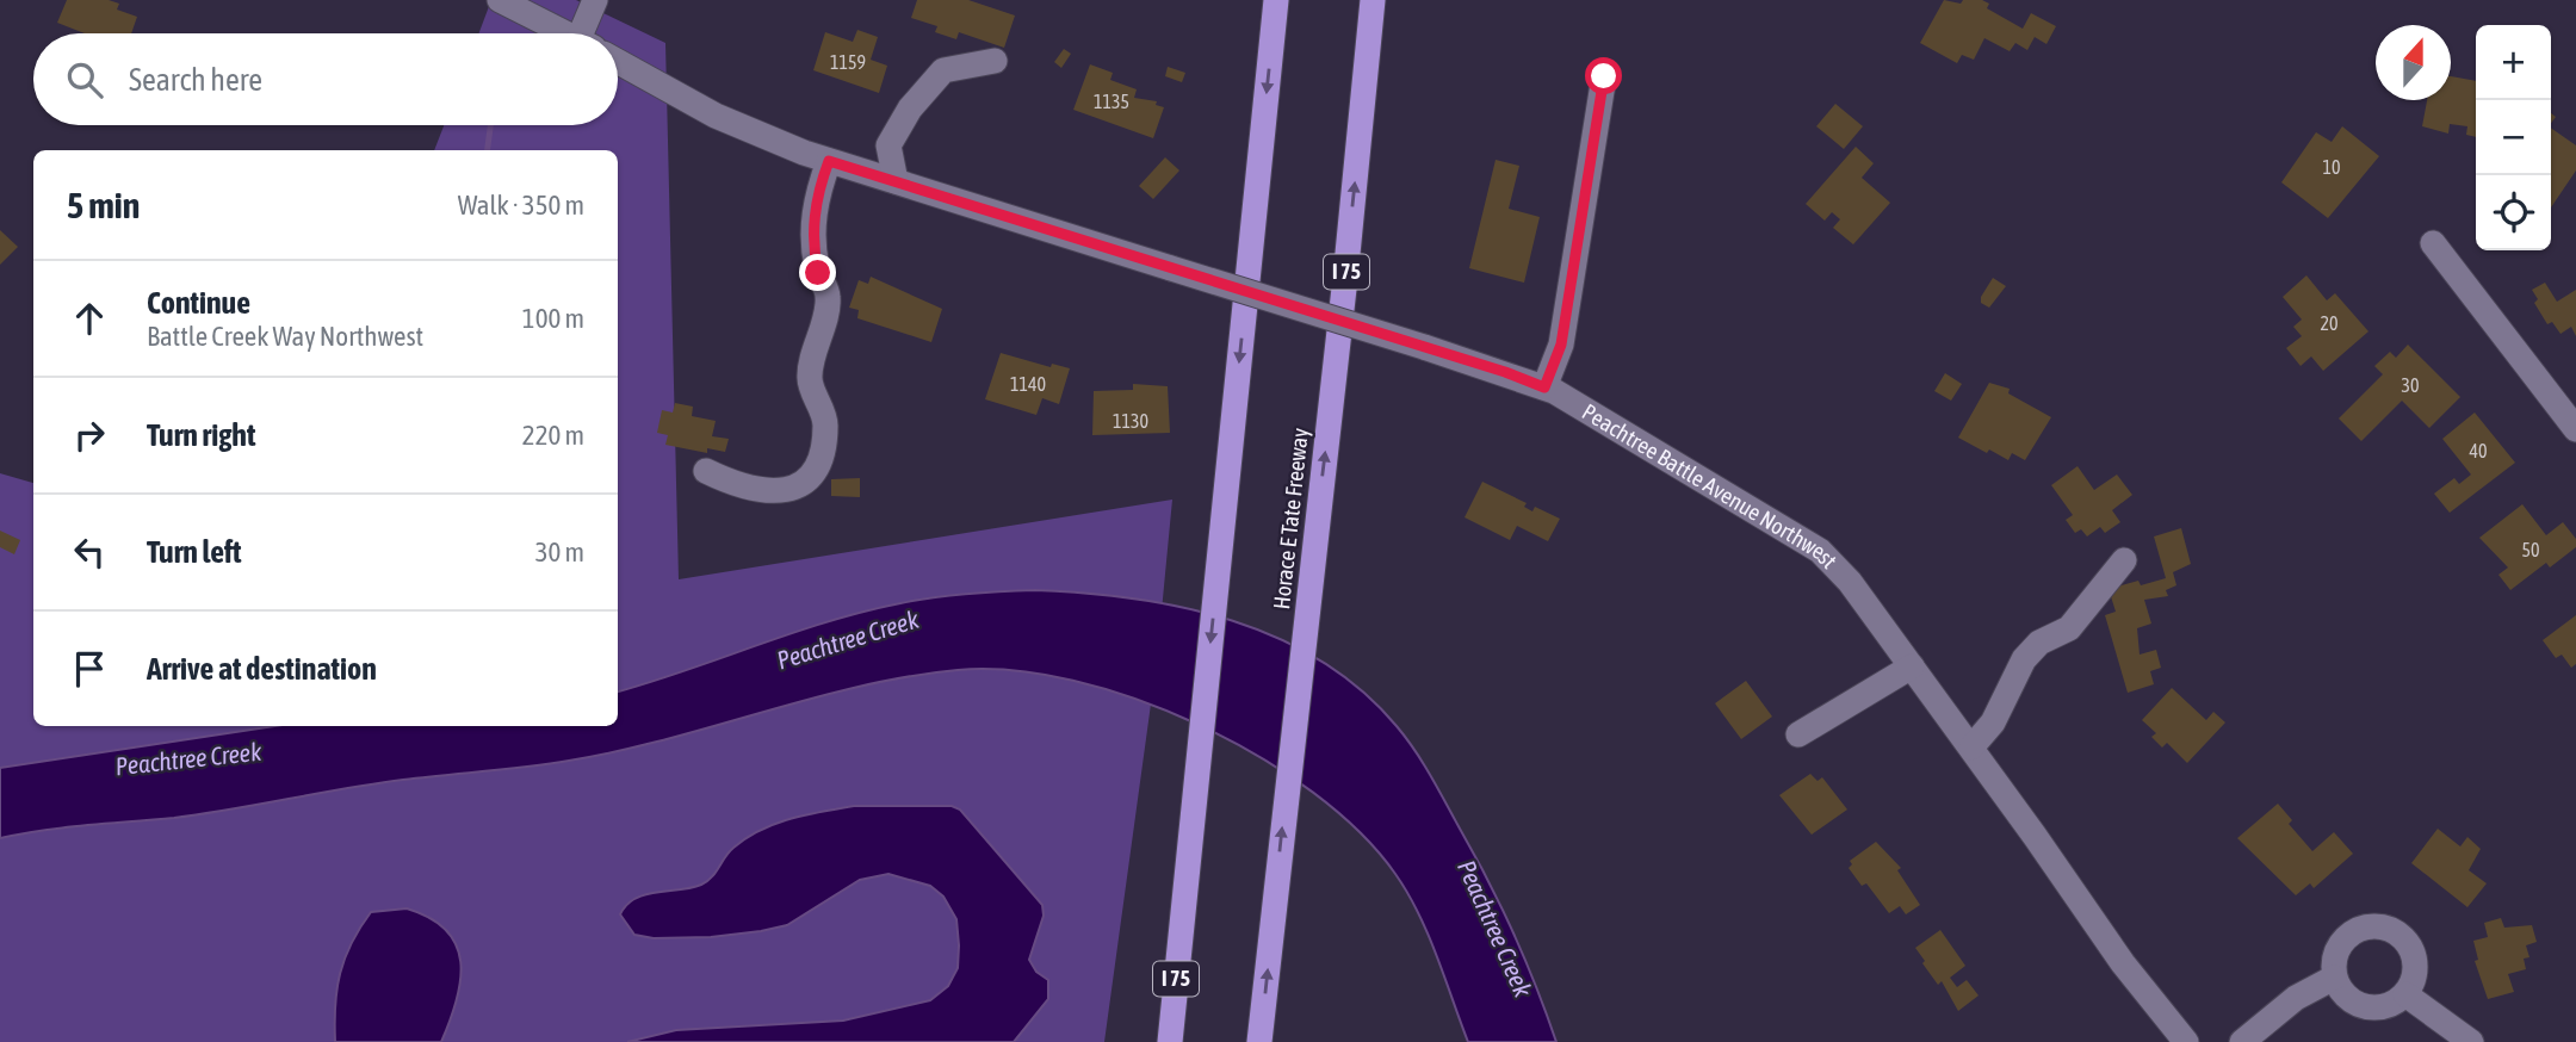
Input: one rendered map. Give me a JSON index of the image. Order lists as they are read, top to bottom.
{
  "streets": {
    "highway": ["I 75", "Horace E Tate Freeway"],
    "street": ["Peachtree Battle Avenue Northwest"]
  },
  "water": ["Peachtree Creek"],
  "house_numbers": [
    "1159",
    "1135",
    "10",
    "20",
    "1140",
    "30",
    "1130",
    "40",
    "50"
  ],
  "north": "top",
  "page": {
    "map_buttons": ["+", "−"],
    "search": "Search here",
    "heading": ["5 min", "Walk · 350 m"],
    "list": [
      ["Continue", "Battle Creek Way Northwest", "100 m"],
      ["Turn right", "220 m"],
      ["Turn left", "30 m"],
      "Arrive at destination"
    ]
  }
}
